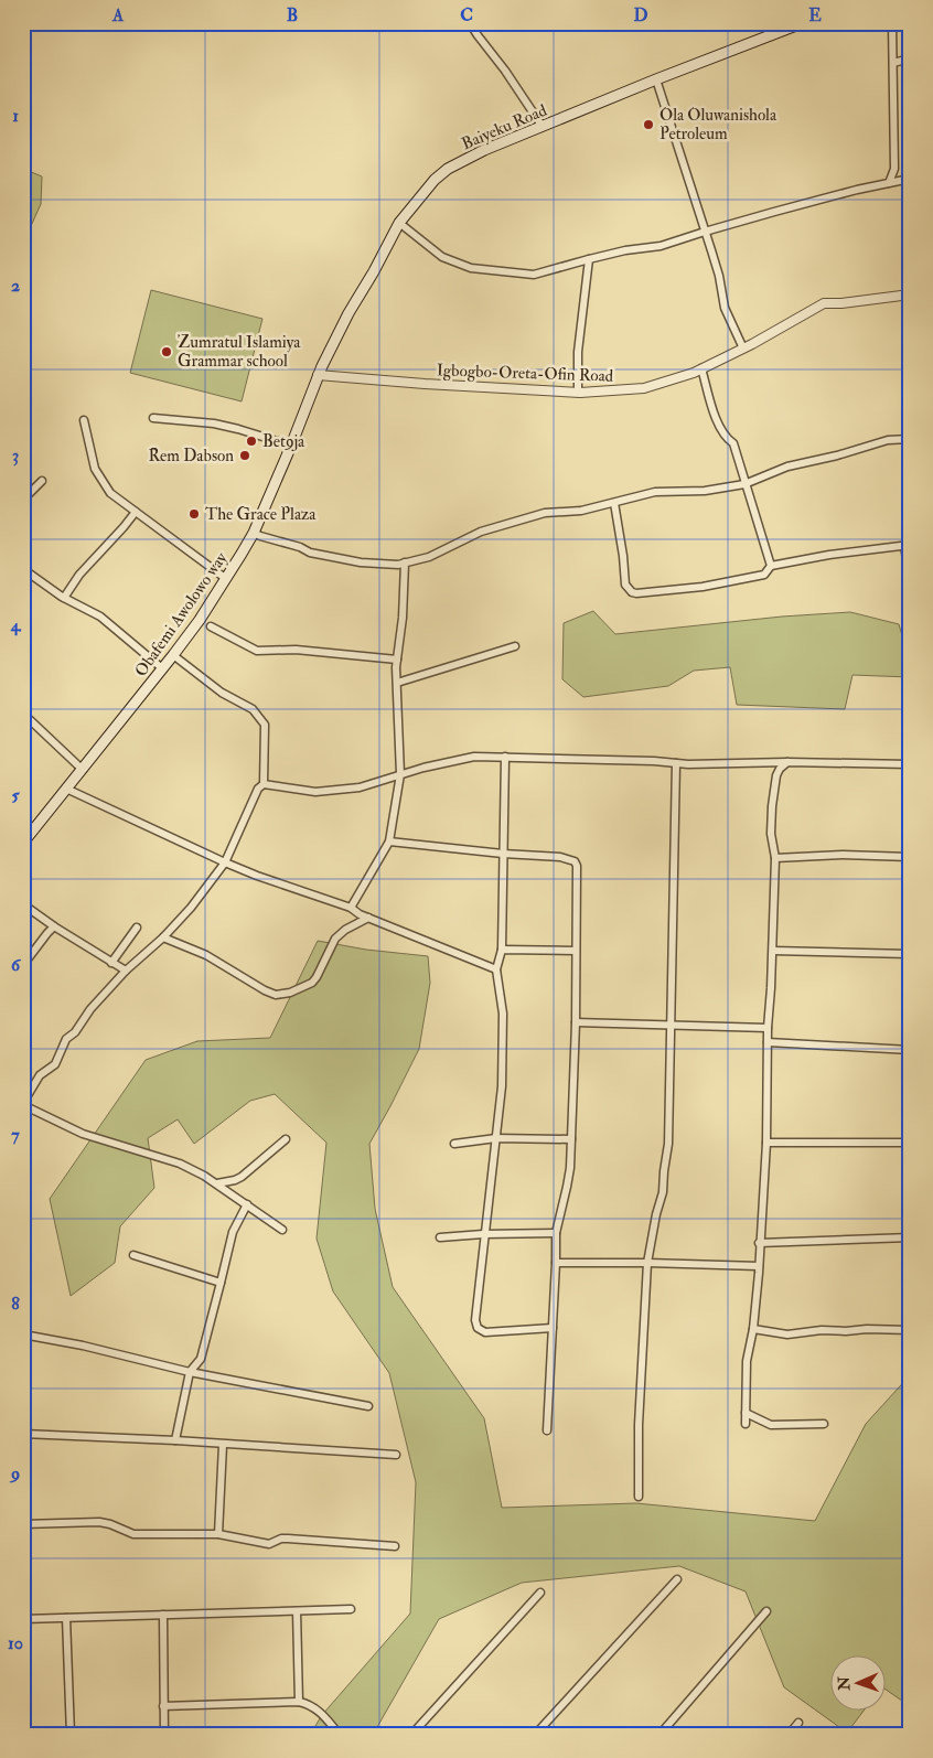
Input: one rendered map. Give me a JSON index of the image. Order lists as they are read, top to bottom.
{
  "streets": {
    "main road": ["Baiyeku Road", "Obafemi Awolowo way"],
    "street": ["Igbogbo-Oreta-Ofin Road"]
  },
  "crossings": [
    ["Baiyeku Road", "Igbogbo-Oreta-Ofin Road"],
    ["Baiyeku Road", "Obafemi Awolowo way"],
    ["Igbogbo-Oreta-Ofin Road", "Obafemi Awolowo way"]
  ],
  "places": [
    "Ola Oluwanishola Petroleum",
    "Zumratul Islamiya Grammar school",
    "Bet9ja",
    "Rem Dabson",
    "The Grace Plaza"
  ],
  "north": "left",
  "grid": {
    "columns": [
      "A",
      "B",
      "C",
      "D",
      "E"
    ],
    "rows": [
      "1",
      "2",
      "3",
      "4",
      "5",
      "6",
      "7",
      "8",
      "9",
      "10"
    ]
  }
}
